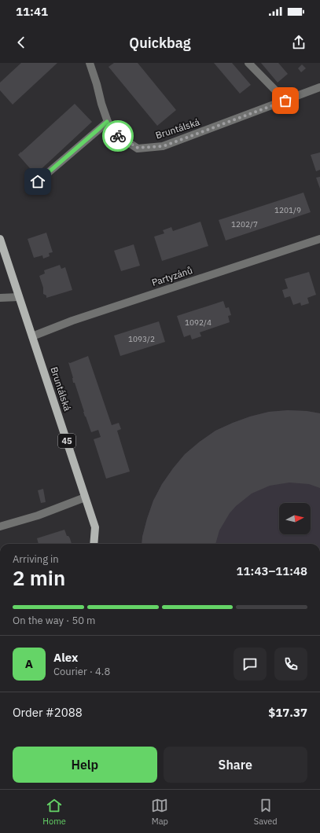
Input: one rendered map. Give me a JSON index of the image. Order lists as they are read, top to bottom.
{
  "streets": {
    "main road": ["Bruntálská", "45"],
    "street": ["Partyzánů"]
  },
  "crossings": [
    ["Bruntálská", "Partyzánů"]
  ],
  "house_numbers": [
    "1201/9",
    "1202/7",
    "1092/4",
    "1093/2"
  ],
  "north": "right",
  "page": {
    "status": "11:41",
    "header": "Quickbag",
    "heading": ["2 min", "Arriving in", "11:43–11:48"],
    "panel": [
      "Alex",
      "Courier · 4.8",
      "Order #2088",
      "$17.37"
    ],
    "bar": "On the way · 50 m",
    "round": "A",
    "buttons": ["Help", "Share"],
    "tabs": ["Home", "Map", "Saved"]
  }
}
